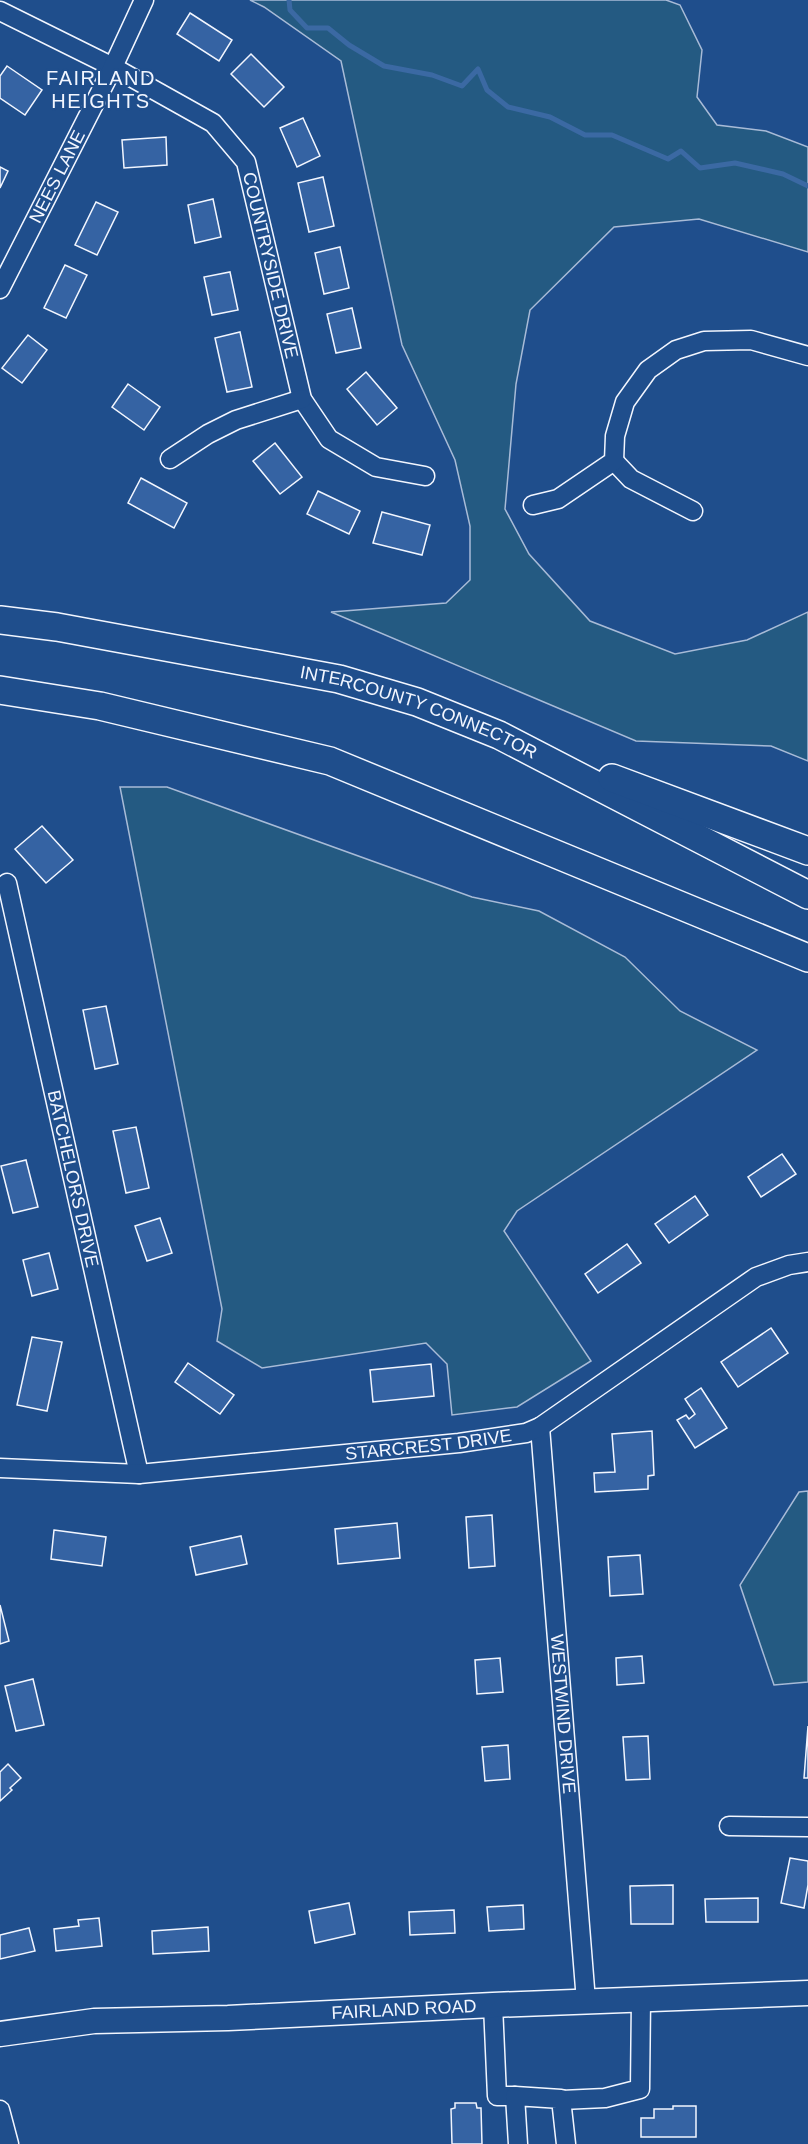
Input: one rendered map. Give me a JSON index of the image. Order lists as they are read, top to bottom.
{
  "streets": {
    "highway": ["INTERCOUNTY CONNECTOR"],
    "main road": ["FAIRLAND ROAD"],
    "street": [
      "NEES LANE",
      "COUNTRYSIDE DRIVE",
      "BATCHELORS DRIVE",
      "STARCREST DRIVE",
      "WESTWIND DRIVE"
    ]
  },
  "crossings": [
    ["NEES LANE", "COUNTRYSIDE DRIVE"],
    ["BATCHELORS DRIVE", "STARCREST DRIVE"],
    ["STARCREST DRIVE", "WESTWIND DRIVE"],
    ["WESTWIND DRIVE", "FAIRLAND ROAD"]
  ],
  "districts": ["FAIRLAND HEIGHTS"]
}
